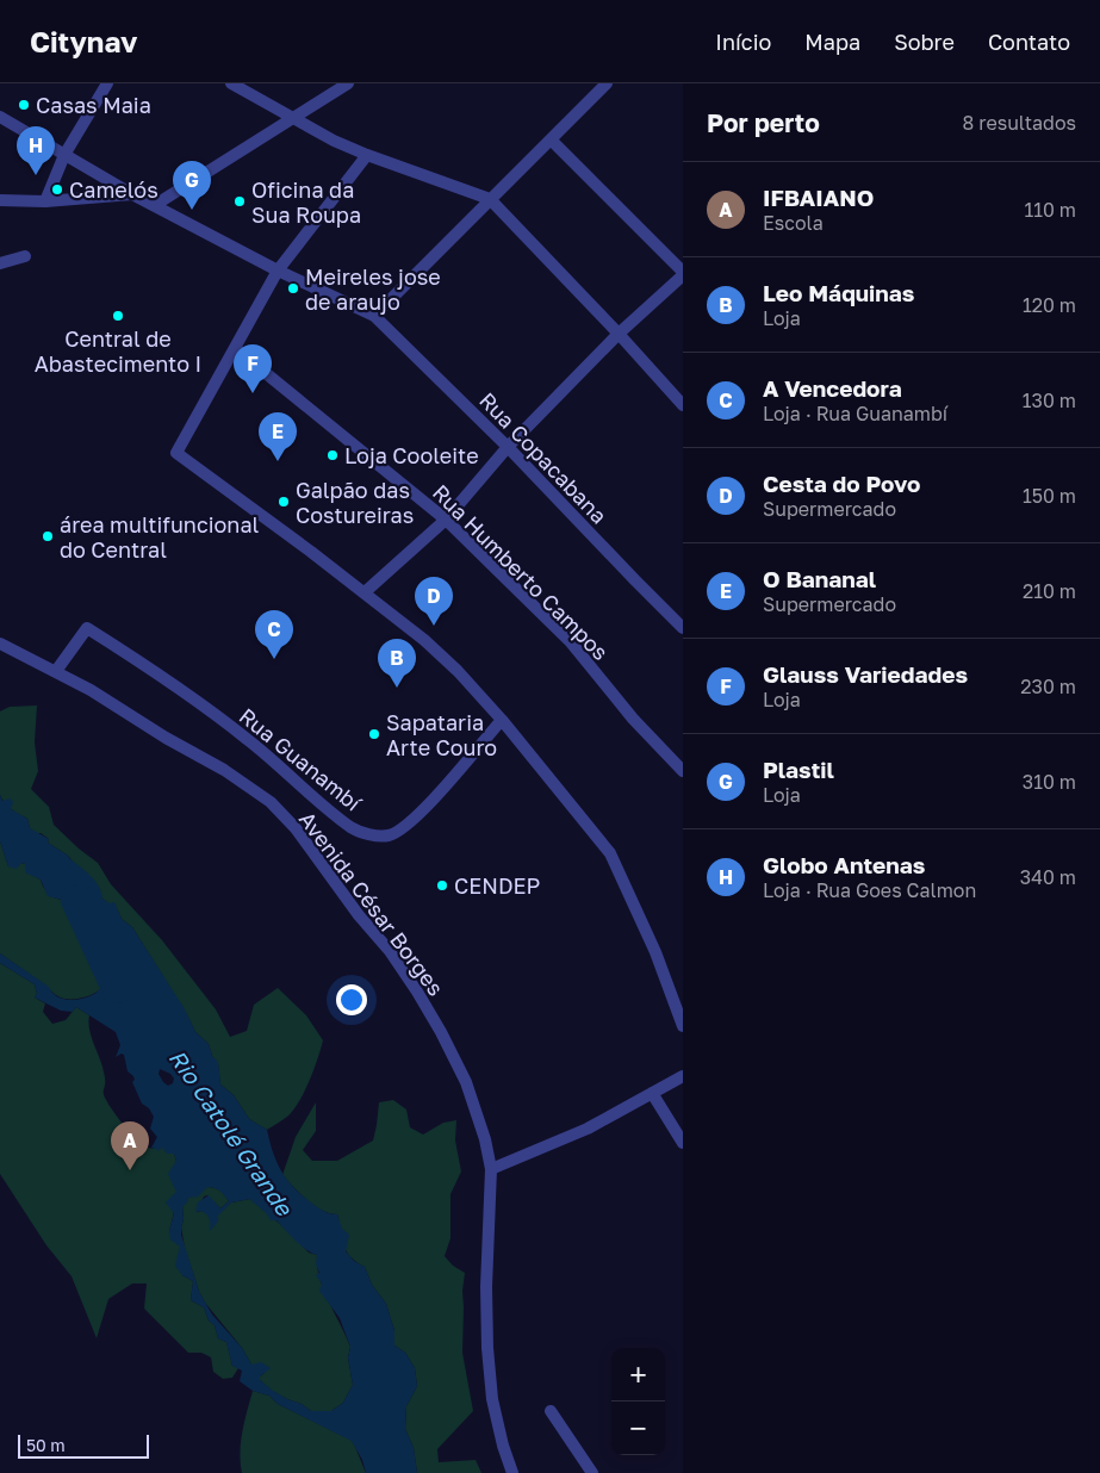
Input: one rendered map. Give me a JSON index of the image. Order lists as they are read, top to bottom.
{
  "streets": {
    "street": [
      "Rua Copacabana",
      "Rua Humberto Campos",
      "Rua Guanambí",
      "Avenida César Borges"
    ]
  },
  "crossings": [
    ["Rua Guanambí", "Avenida César Borges"]
  ],
  "water": ["Rio Catolé Grande"],
  "places": [
    "Casas Maia",
    "Camelós",
    "Oficina da Sua Roupa",
    "Meireles jose de araujo",
    "Central de Abastecimento I",
    "Loja Cooleite",
    "Galpão das Costureiras",
    "área multifuncional do Central",
    "Sapataria Arte Couro",
    "CENDEP"
  ],
  "scale_bar": "50 m",
  "page": {
    "header": "Citynav",
    "nav": [
      "Início",
      "Mapa",
      "Sobre",
      "Contato"
    ],
    "heading": ["Por perto", "8 resultados"],
    "pins": [
      "H",
      "G",
      "F",
      "E",
      "D",
      "C",
      "B",
      "A"
    ],
    "list": [
      {
        "mark": "A",
        "name": "IFBAIANO",
        "note": "Escola",
        "value": "110 m"
      },
      {
        "mark": "B",
        "name": "Leo Máquinas",
        "note": "Loja",
        "value": "120 m"
      },
      {
        "mark": "C",
        "name": "A Vencedora",
        "note": "Loja · Rua Guanambí",
        "value": "130 m"
      },
      {
        "mark": "D",
        "name": "Cesta do Povo",
        "note": "Supermercado",
        "value": "150 m"
      },
      {
        "mark": "E",
        "name": "O Bananal",
        "note": "Supermercado",
        "value": "210 m"
      },
      {
        "mark": "F",
        "name": "Glauss Variedades",
        "note": "Loja",
        "value": "230 m"
      },
      {
        "mark": "G",
        "name": "Plastil",
        "note": "Loja",
        "value": "310 m"
      },
      {
        "mark": "H",
        "name": "Globo Antenas",
        "note": "Loja · Rua Goes Calmon",
        "value": "340 m"
      }
    ],
    "map_buttons": ["+", "−"],
    "scale": "50 m"
  }
}
